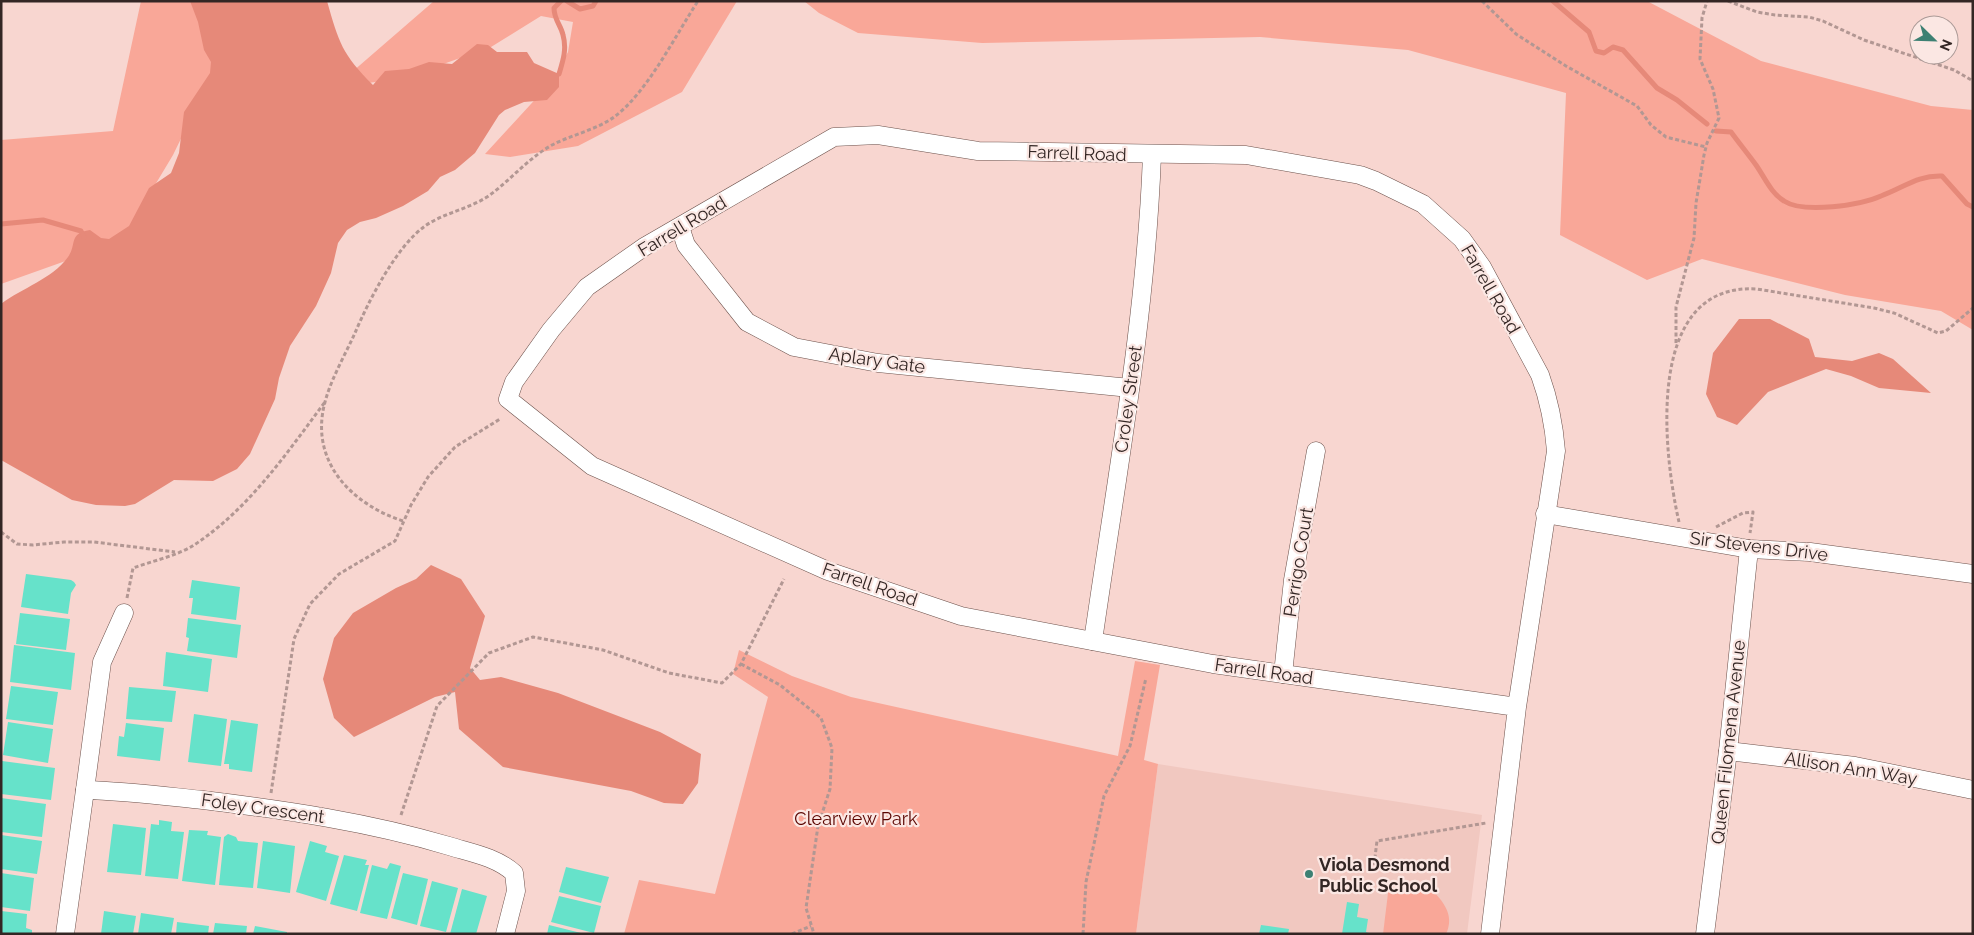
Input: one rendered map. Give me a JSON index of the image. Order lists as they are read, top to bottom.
{
  "streets": {
    "street": [
      "Farrell Road",
      "Aplary Gate",
      "Croley Street",
      "Sir Stevens Drive",
      "Perrigo Court",
      "Queen Filomena Avenue",
      "Allison Ann Way",
      "Foley Crescent"
    ]
  },
  "crossings": [
    ["Farrell Road", "Aplary Gate"],
    ["Farrell Road", "Croley Street"],
    ["Farrell Road", "Sir Stevens Drive"],
    ["Farrell Road", "Perrigo Court"],
    ["Aplary Gate", "Croley Street"],
    ["Sir Stevens Drive", "Queen Filomena Avenue"],
    ["Queen Filomena Avenue", "Allison Ann Way"]
  ],
  "parks": ["Clearview Park"],
  "places": ["Viola Desmond Public School"],
  "north": "bottom right"
}
